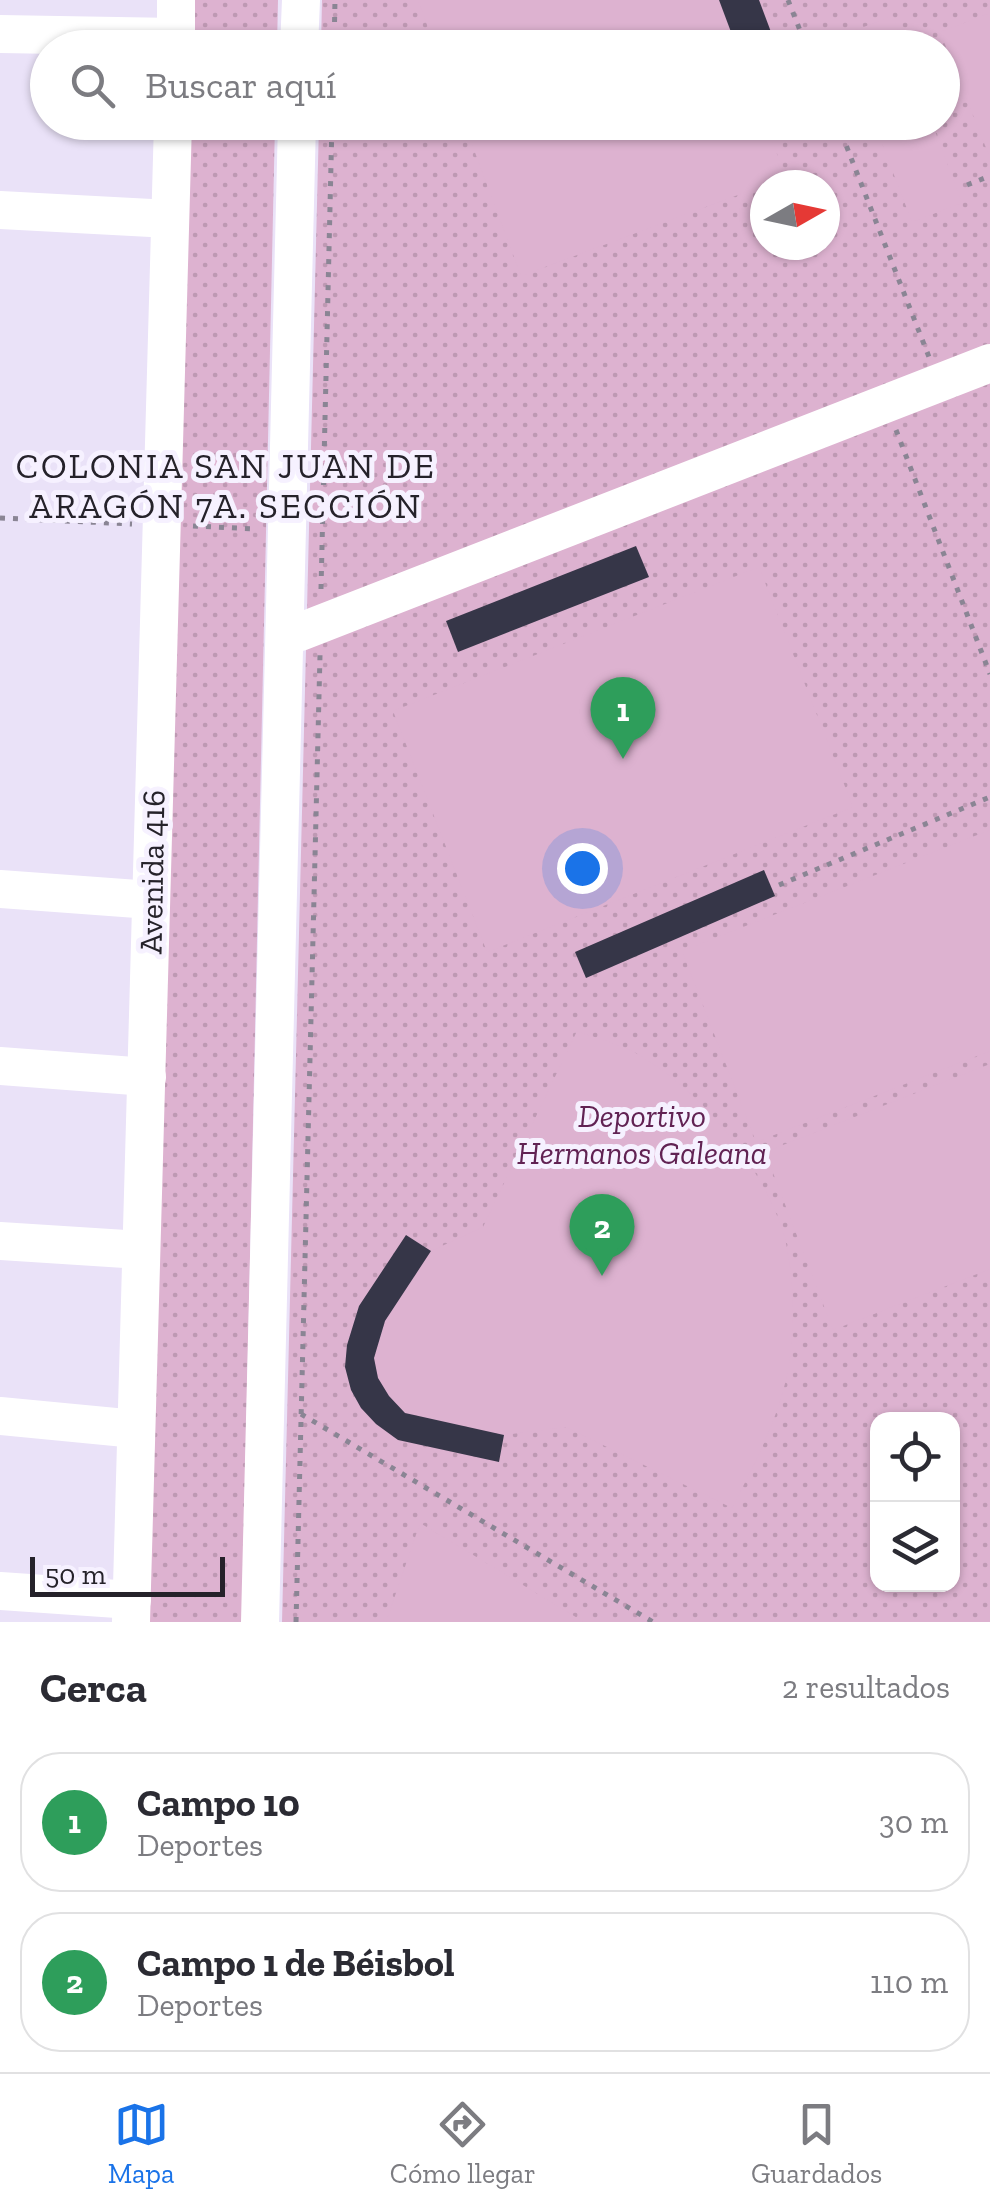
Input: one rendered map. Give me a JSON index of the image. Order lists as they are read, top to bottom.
{
  "streets": {
    "street": ["Avenida 416"]
  },
  "districts": ["COLONIA SAN JUAN DE ARAGÓN 7A. SECCIÓN"],
  "parks": ["Deportivo Hermanos Galeana"],
  "scale_bar": "50 m",
  "north": "right",
  "page": {
    "search": "Buscar aquí",
    "pins": ["1", "2"],
    "scale": "50 m",
    "heading": ["Cerca", "2 resultados"],
    "list": [
      {
        "mark": "1",
        "name": "Campo 10",
        "note": "Deportes",
        "value": "30 m"
      },
      {
        "mark": "2",
        "name": "Campo 1 de Béisbol",
        "note": "Deportes",
        "value": "110 m"
      }
    ],
    "nav": ["Mapa", "Cómo llegar", "Guardados"]
  }
}
